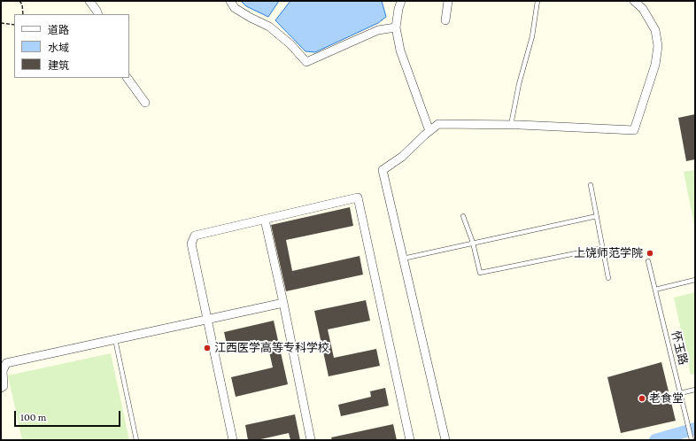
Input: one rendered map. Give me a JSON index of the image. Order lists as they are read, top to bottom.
{
  "streets": {
    "lane": ["怀玉路"]
  },
  "places": ["上饶师范学院", "江西医学高等专科学校", "老食堂"],
  "legend": ["道路", "水域", "建筑"],
  "scale_bar": "100 m"
}
